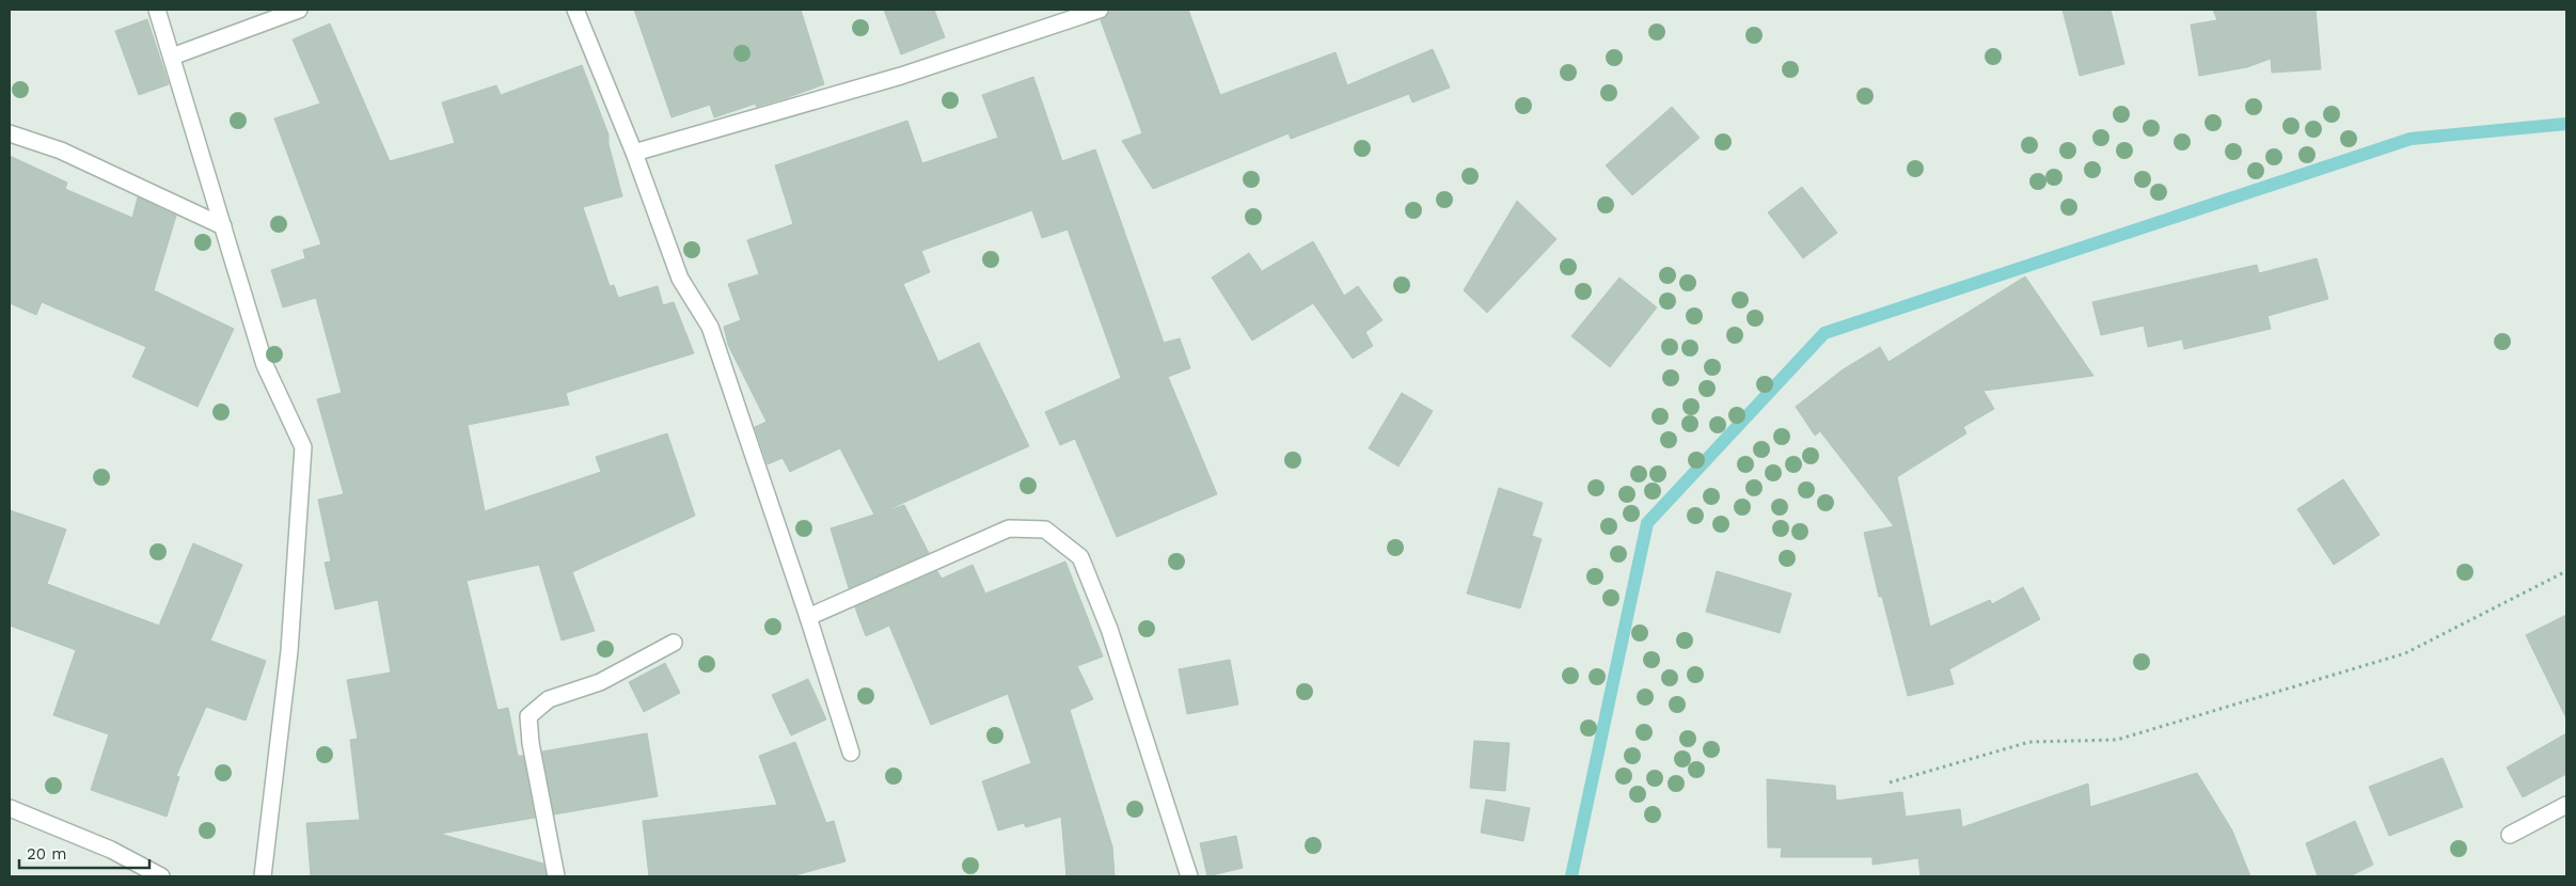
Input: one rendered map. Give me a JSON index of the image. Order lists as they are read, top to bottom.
{
  "scale_bar": "20 m"
}
